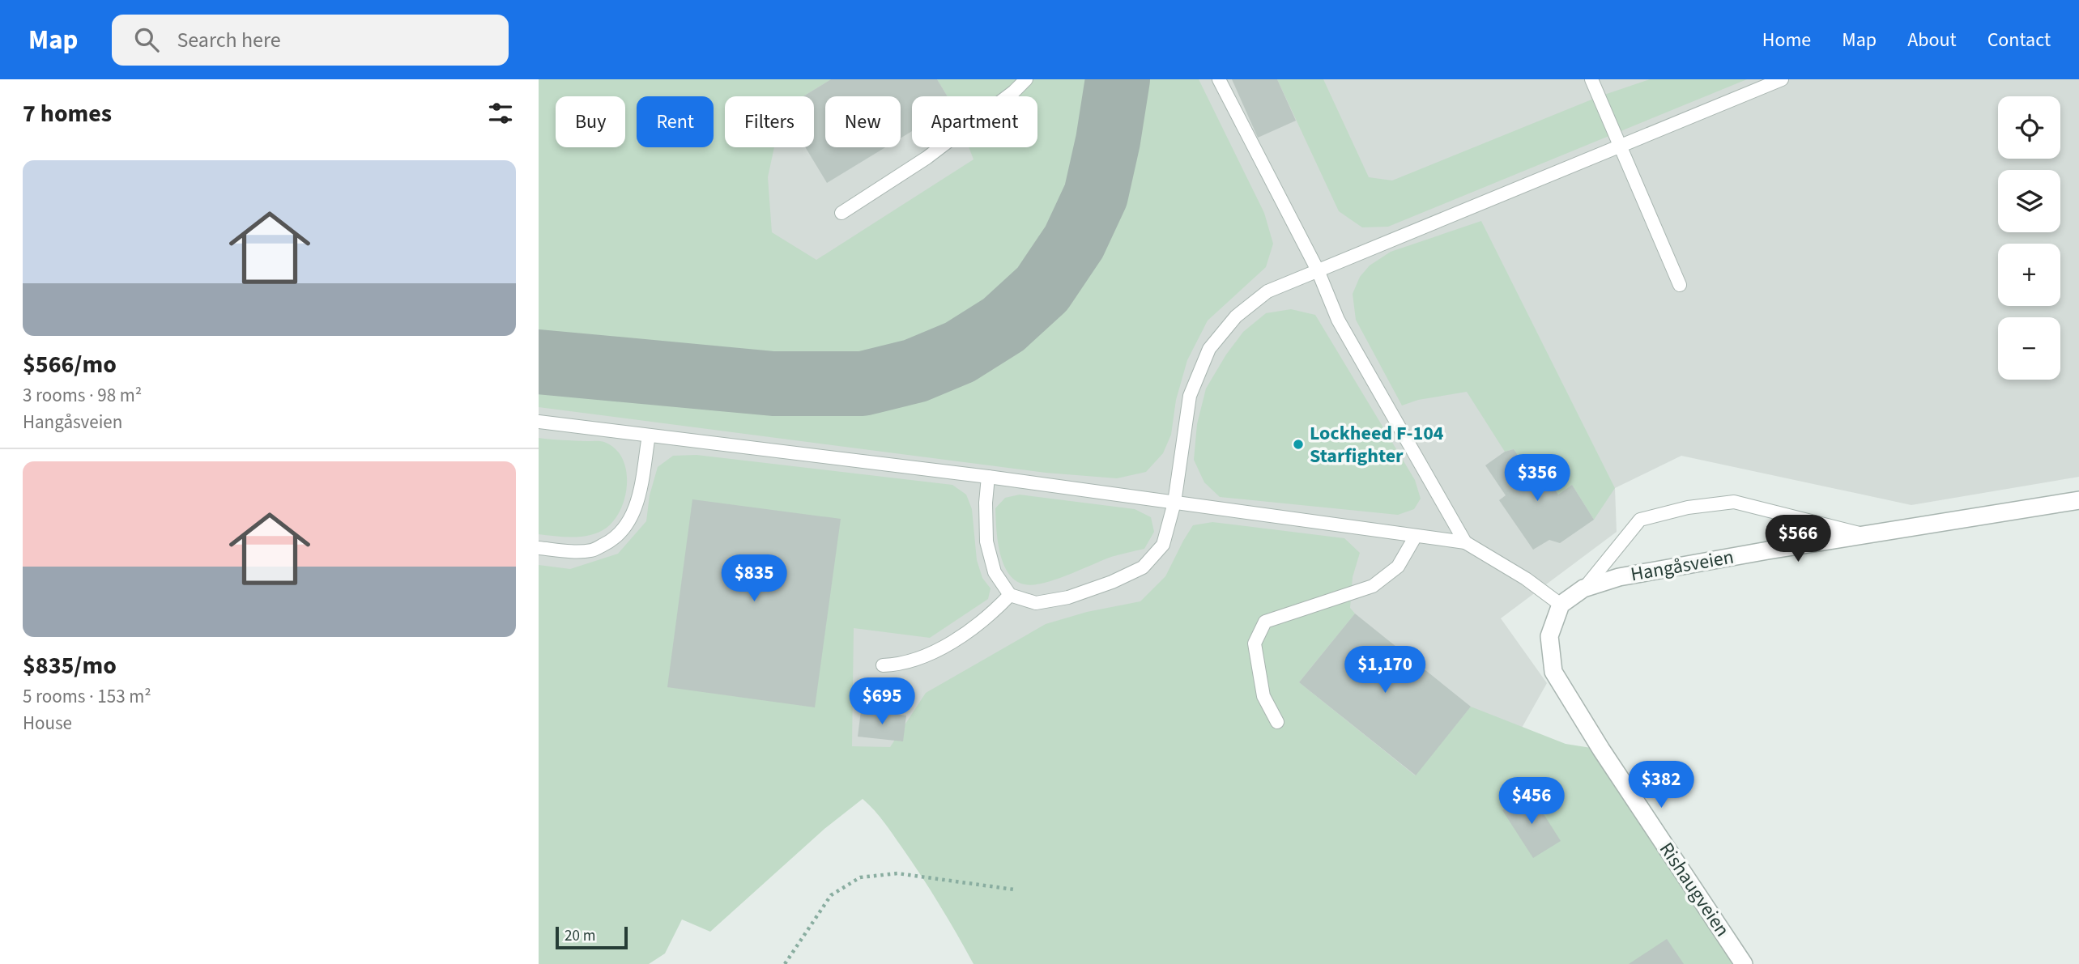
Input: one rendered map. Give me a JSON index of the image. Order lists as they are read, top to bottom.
{
  "streets": {
    "street": ["Hangåsveien", "Rishaugveien"]
  },
  "crossings": [
    ["Hangåsveien", "Rishaugveien"]
  ],
  "places": ["Lockheed F-104 Starfighter"],
  "scale_bar": "20 m",
  "page": {
    "header": "Map",
    "search": "Search here",
    "nav": [
      "Home",
      "Map",
      "About",
      "Contact"
    ],
    "heading": "7 homes",
    "map_buttons": ["+", "−"],
    "chip": [
      "Buy",
      "Rent",
      "Filters",
      "New",
      "Apartment"
    ],
    "list": [
      {
        "name": "$566/mo",
        "note": "3 rooms · 98 m² · Hangåsveien"
      },
      {
        "name": "$835/mo",
        "note": "5 rooms · 153 m² · House"
      }
    ],
    "price": [
      "$356",
      "$566",
      "$835",
      "$1,170",
      "$695",
      "$382",
      "$456"
    ],
    "scale": "20 m"
  }
}
